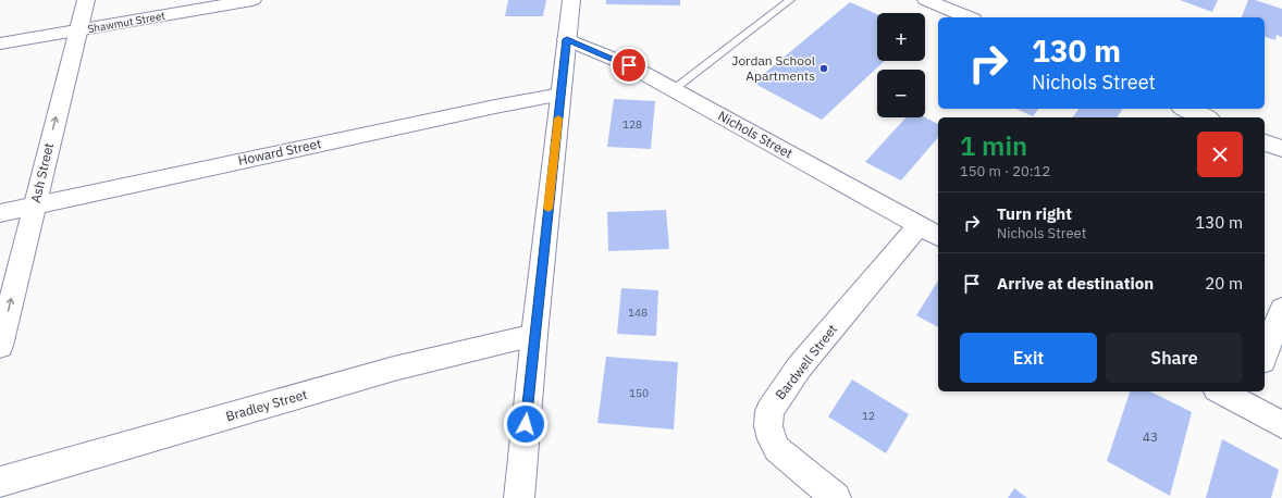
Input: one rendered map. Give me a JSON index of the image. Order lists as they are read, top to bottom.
{
  "streets": {
    "street": [
      "Shawmut Street",
      "Nichols Street",
      "Howard Street",
      "Ash Street",
      "Bardwell Street",
      "Bradley Street"
    ]
  },
  "crossings": [
    ["Shawmut Street", "Ash Street"],
    ["Nichols Street", "Bardwell Street"],
    ["Howard Street", "Ash Street"]
  ],
  "one_way": ["Ash Street"],
  "places": ["Jordan School Apartments"],
  "house_numbers": [
    "128",
    "148",
    "150",
    "12",
    "43"
  ],
  "page": {
    "map_buttons": ["+", "−"],
    "turn": ["130 m", "Nichols Street"],
    "heading": ["1 min", "150 m · 20:12"],
    "list": [
      {
        "name": "Turn right",
        "note": "Nichols Street",
        "value": "130 m"
      },
      {
        "name": "Arrive at destination",
        "value": "20 m"
      }
    ],
    "buttons": ["Exit", "Share"]
  }
}
